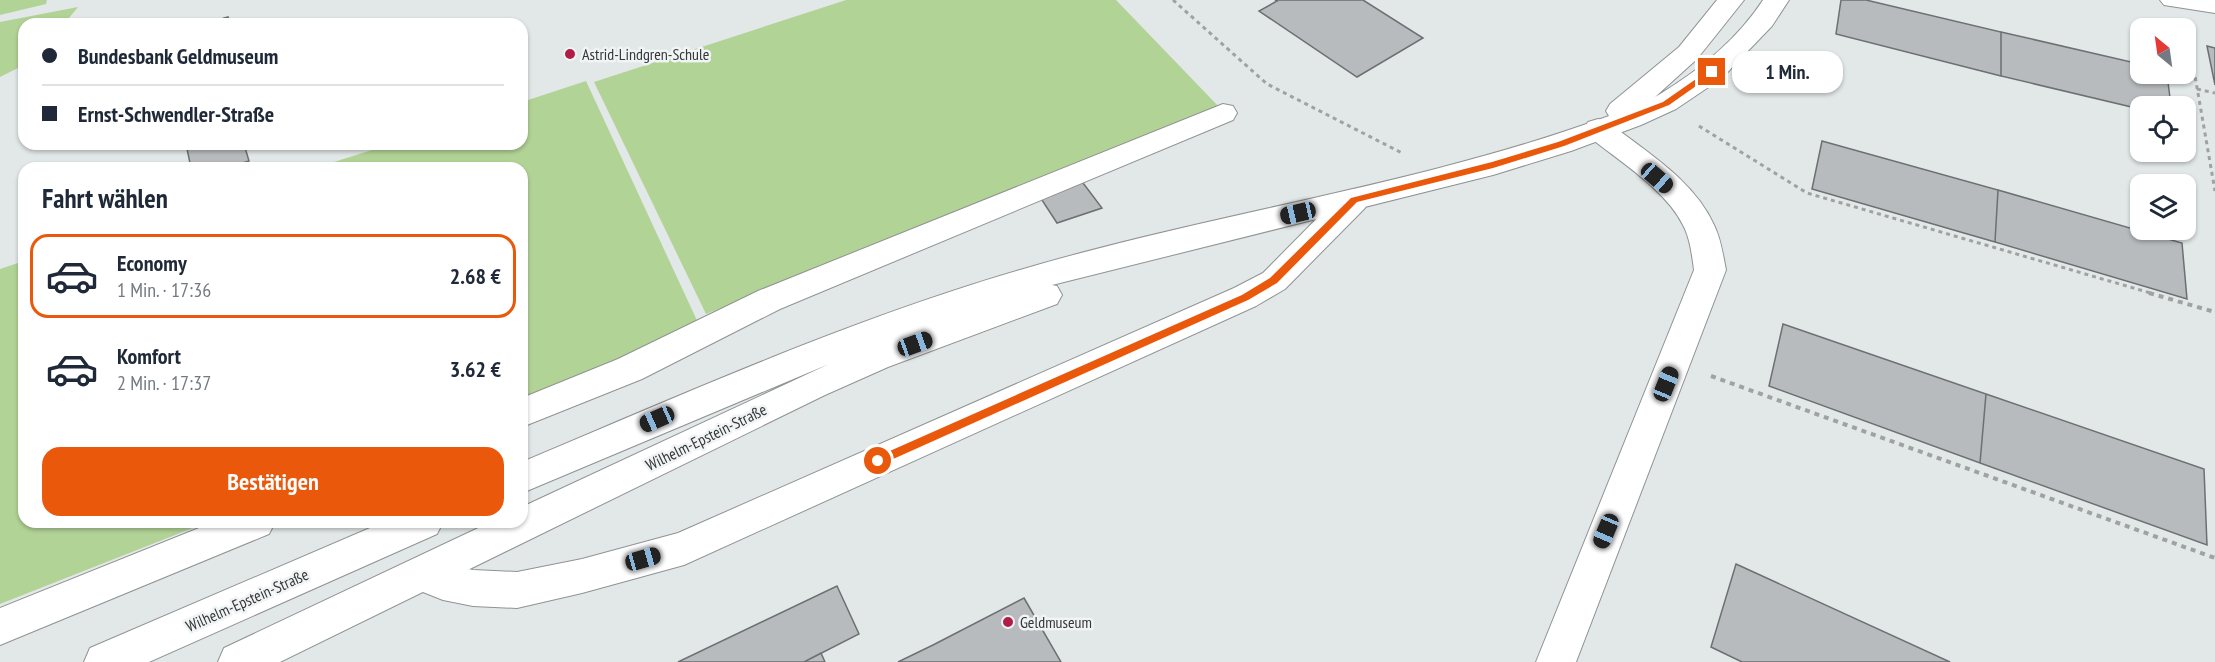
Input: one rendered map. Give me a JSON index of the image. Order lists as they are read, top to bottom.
{
  "streets": {
    "main road": ["Wilhelm-Epstein-Straße"]
  },
  "places": ["Astrid-Lindgren-Schule", "Geldmuseum"],
  "north": "top left",
  "page": {
    "banner": ["Bundesbank Geldmuseum", "Ernst-Schwendler-Straße"],
    "bubble": "1 Min.",
    "heading": "Fahrt wählen",
    "list": [
      {
        "name": "Economy",
        "note": "1 Min. · 17:36",
        "value": "2.68 €"
      },
      {
        "name": "Komfort",
        "note": "2 Min. · 17:37",
        "value": "3.62 €"
      }
    ],
    "buttons": "Bestätigen"
  }
}
